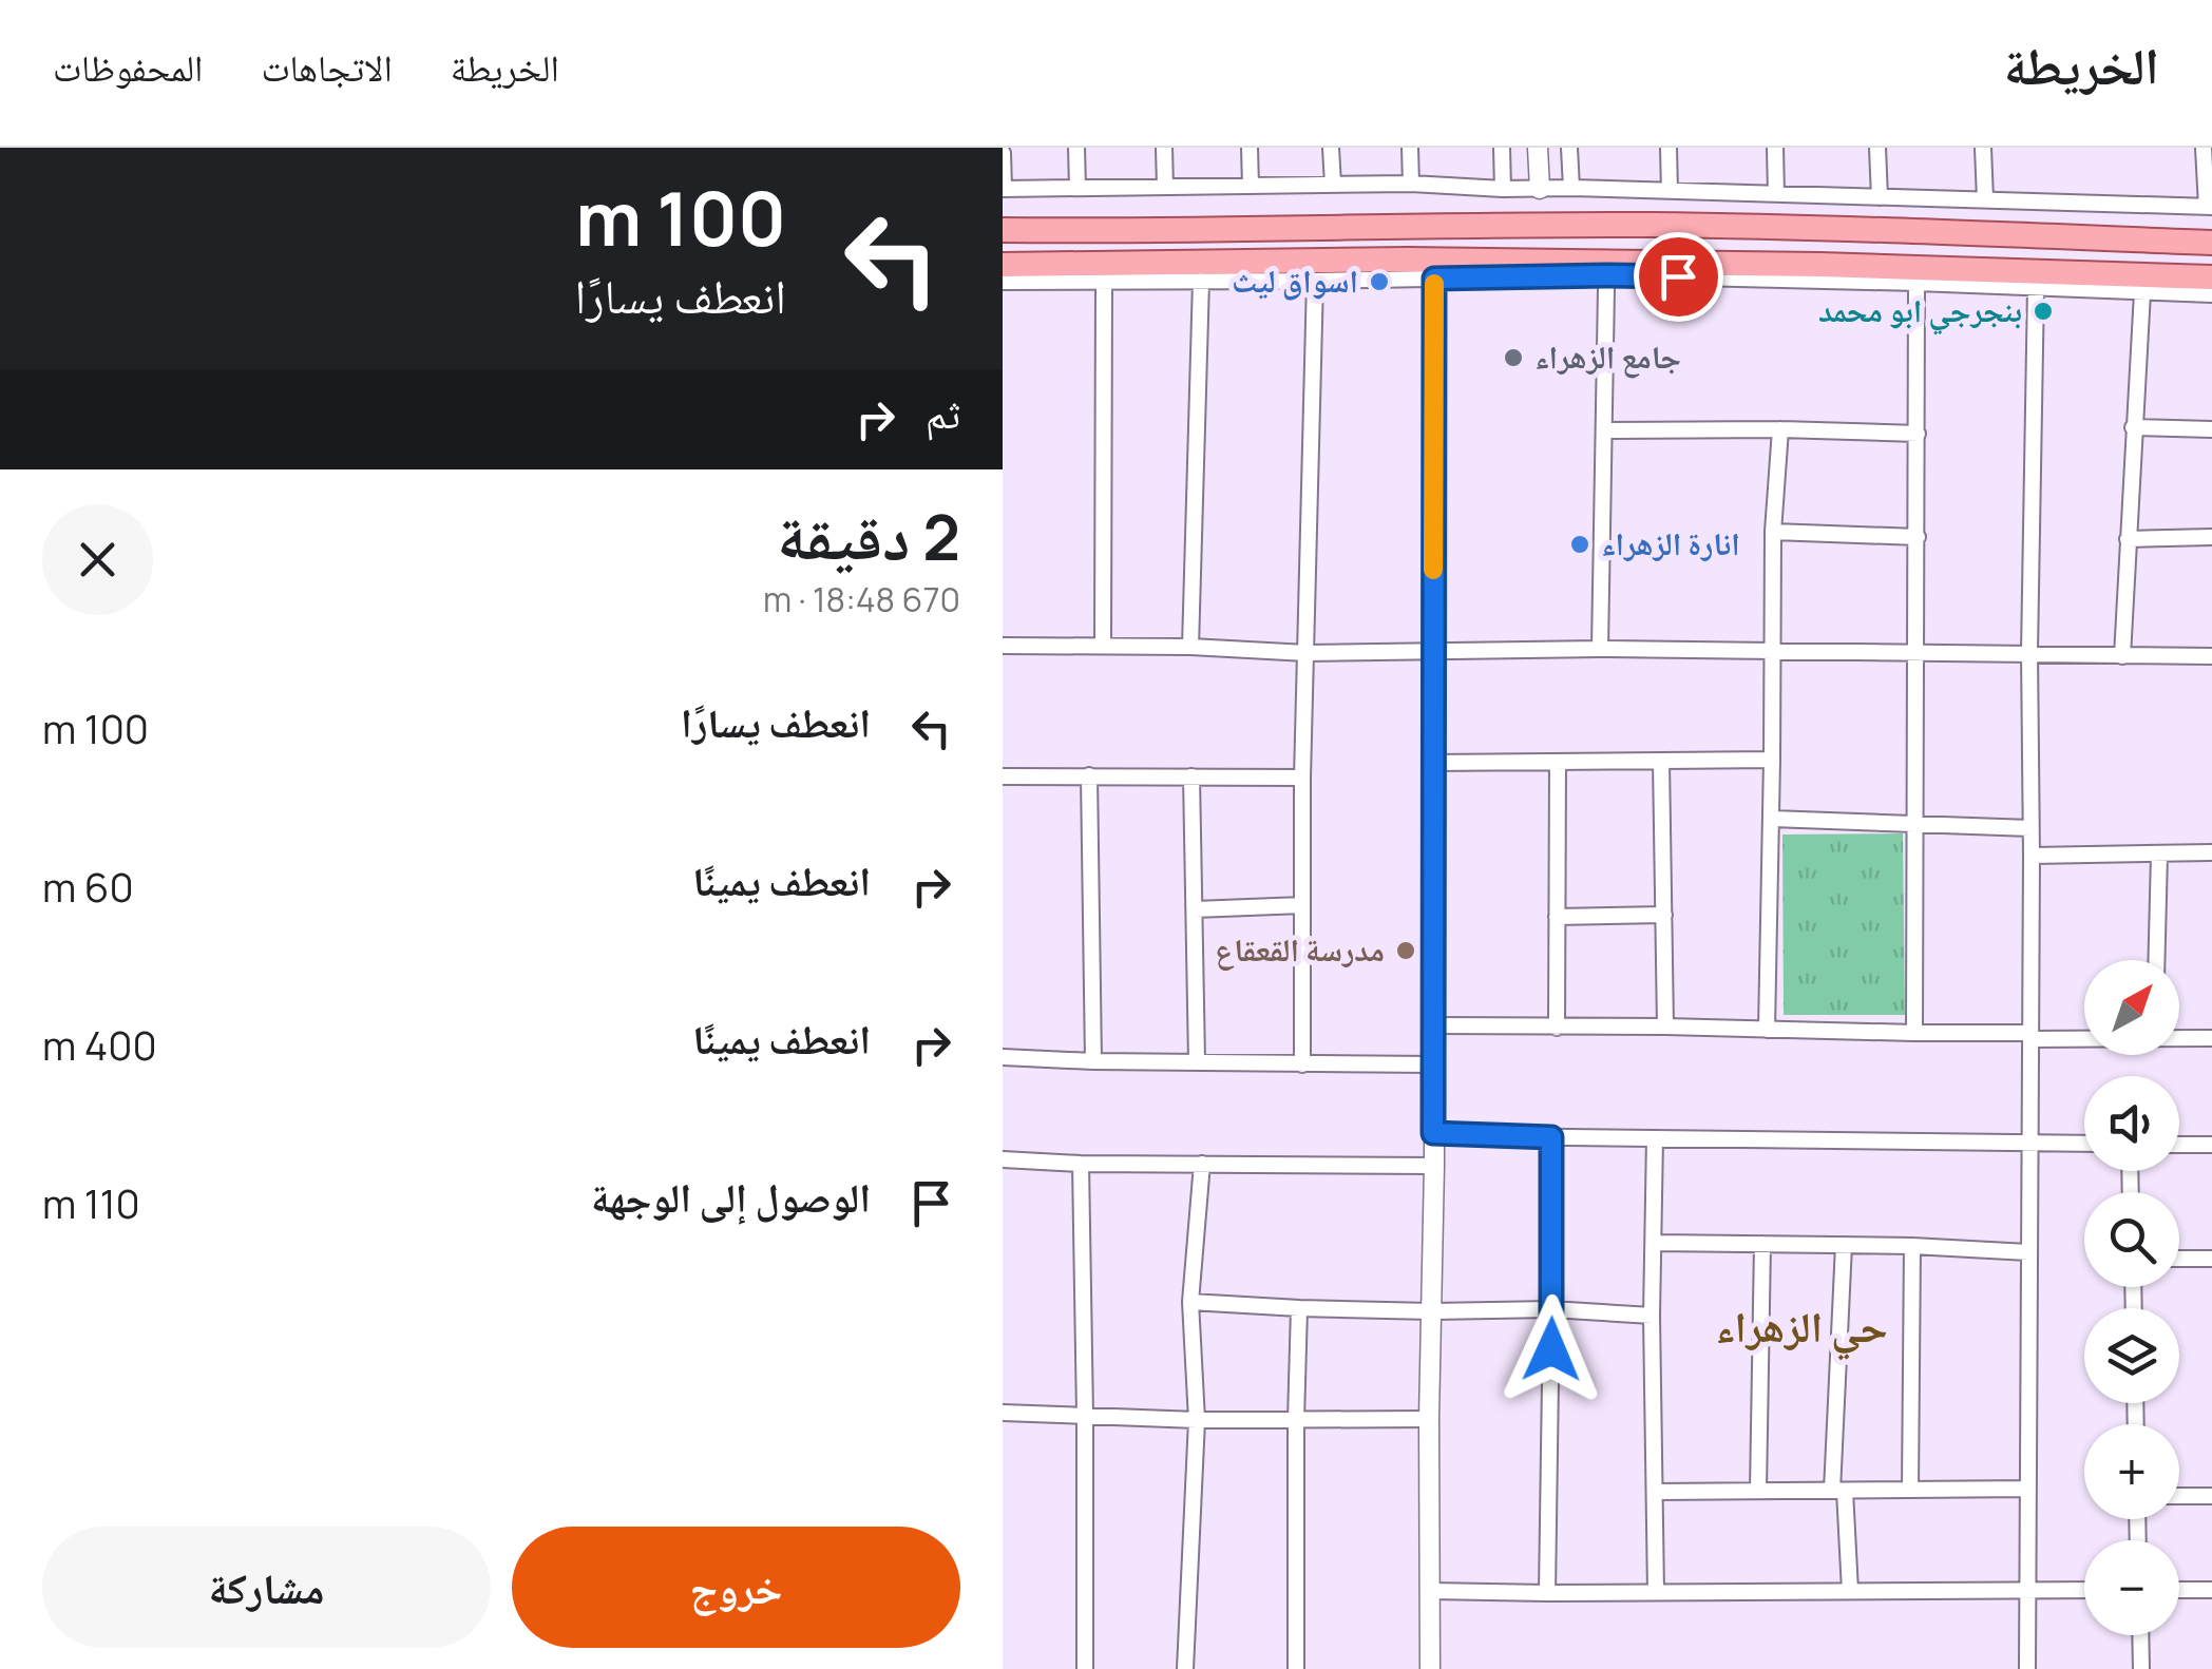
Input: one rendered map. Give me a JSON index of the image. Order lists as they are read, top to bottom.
{
  "districts": ["حي الزهراء"],
  "places": [
    "اسواق ليث",
    "بنجرجي ابو محمد",
    "جامع الزهراء",
    "انارة الزهراء",
    "مدرسة القعقاع"
  ],
  "north": "top right",
  "page": {
    "header": "الخريطة",
    "nav": ["الخريطة", "الاتجاهات", "المحفوظات"],
    "turn": ["100 m", "انعطف يسارًا"],
    "then": "ثم",
    "heading": ["2 دقيقة", "670 m · 18:48"],
    "list": [
      {
        "name": "انعطف يسارًا",
        "value": "100 m"
      },
      {
        "name": "انعطف يمينًا",
        "value": "60 m"
      },
      {
        "name": "انعطف يمينًا",
        "value": "400 m"
      },
      {
        "name": "الوصول إلى الوجهة",
        "value": "110 m"
      }
    ],
    "map_buttons": ["+", "−"],
    "buttons": ["خروج", "مشاركة"]
  }
}
